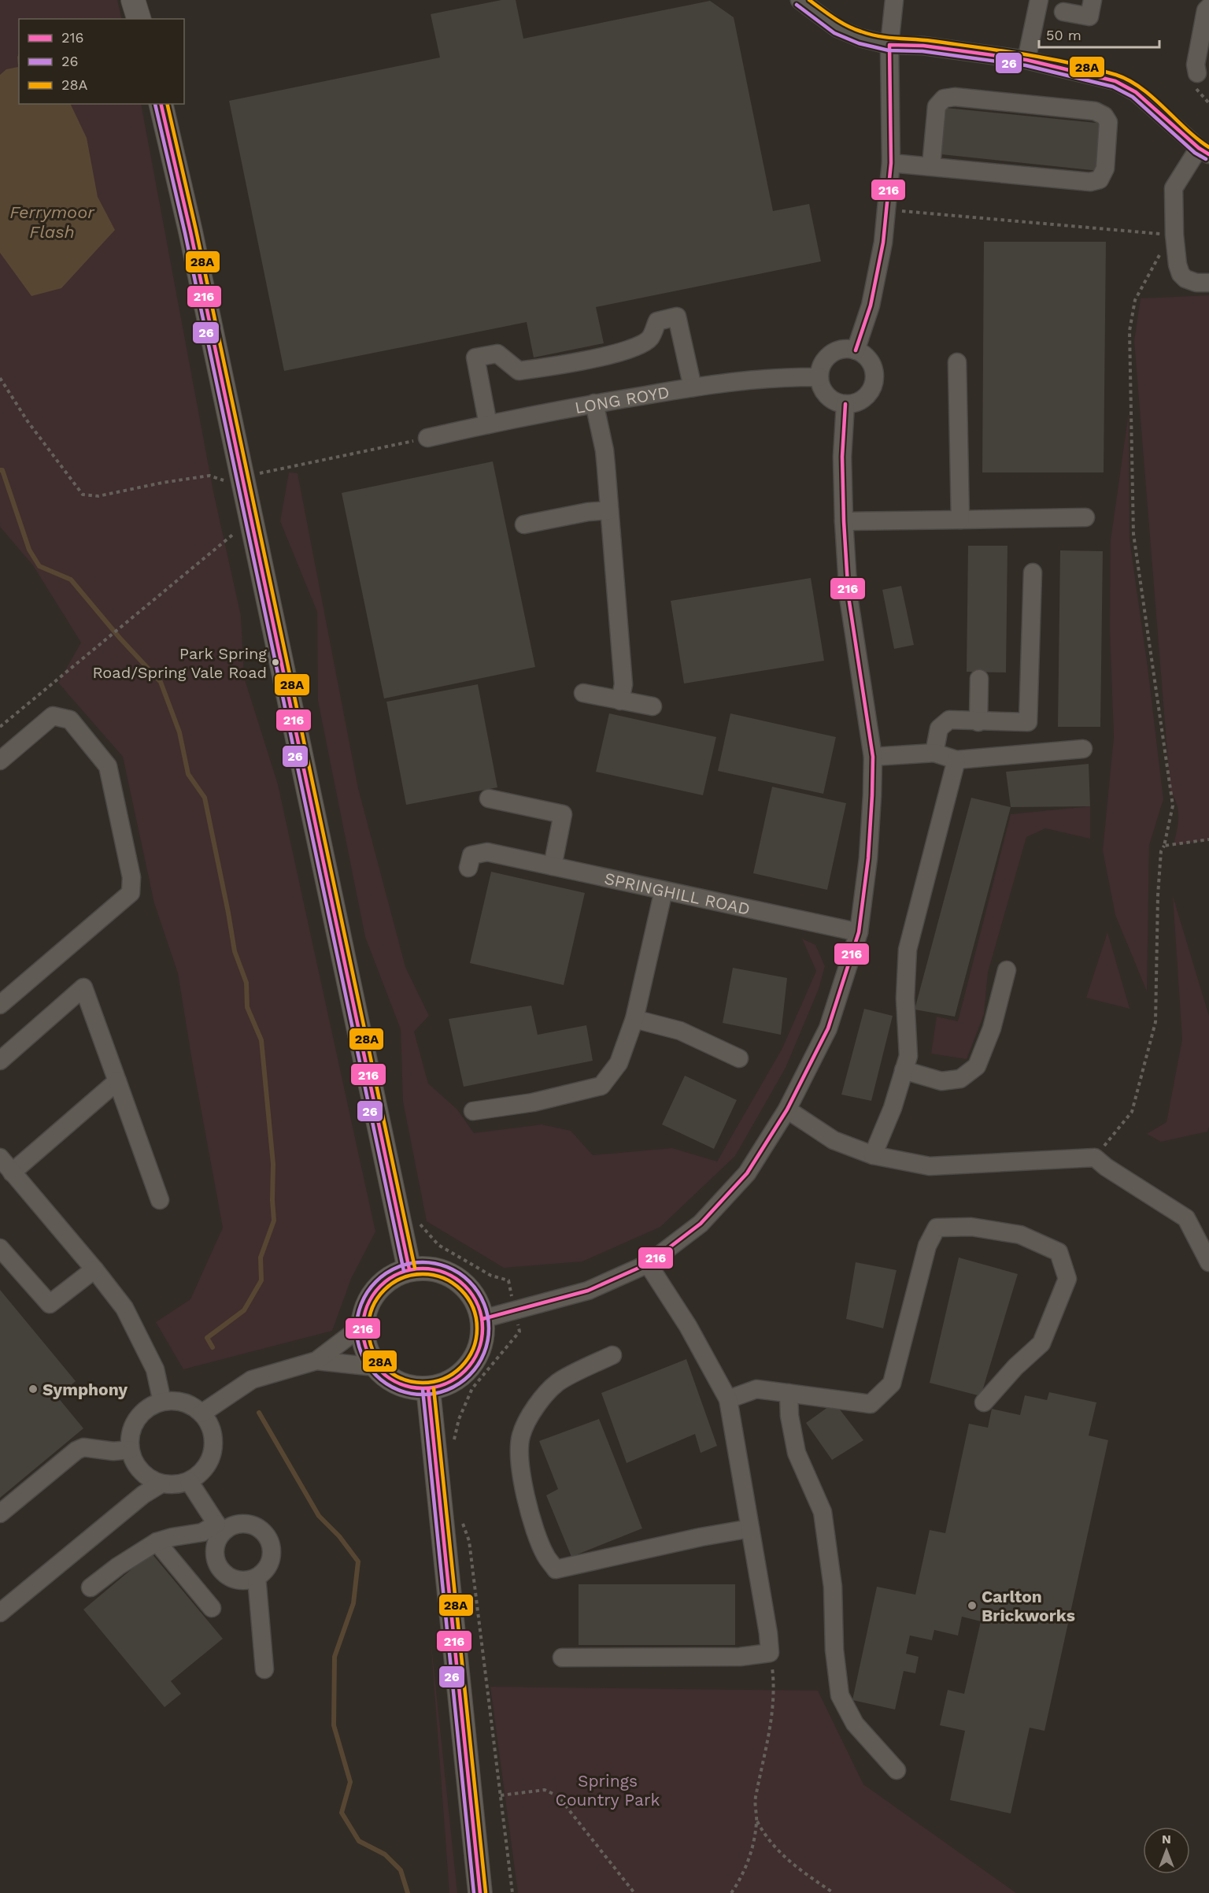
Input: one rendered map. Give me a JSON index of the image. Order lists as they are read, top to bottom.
{
  "streets": {
    "street": ["LONG ROYD", "SPRINGHILL ROAD"]
  },
  "water": ["Ferrymoor Flash"],
  "parks": ["Springs Country Park"],
  "places": ["Park Spring Road/Spring Vale Road", "Symphony", "Carlton Brickworks"],
  "lines": ["transit line 28A", "transit line 26", "transit line 216"],
  "legend": ["216", "26", "28A"],
  "scale_bar": "50 m",
  "north": "top"
}
